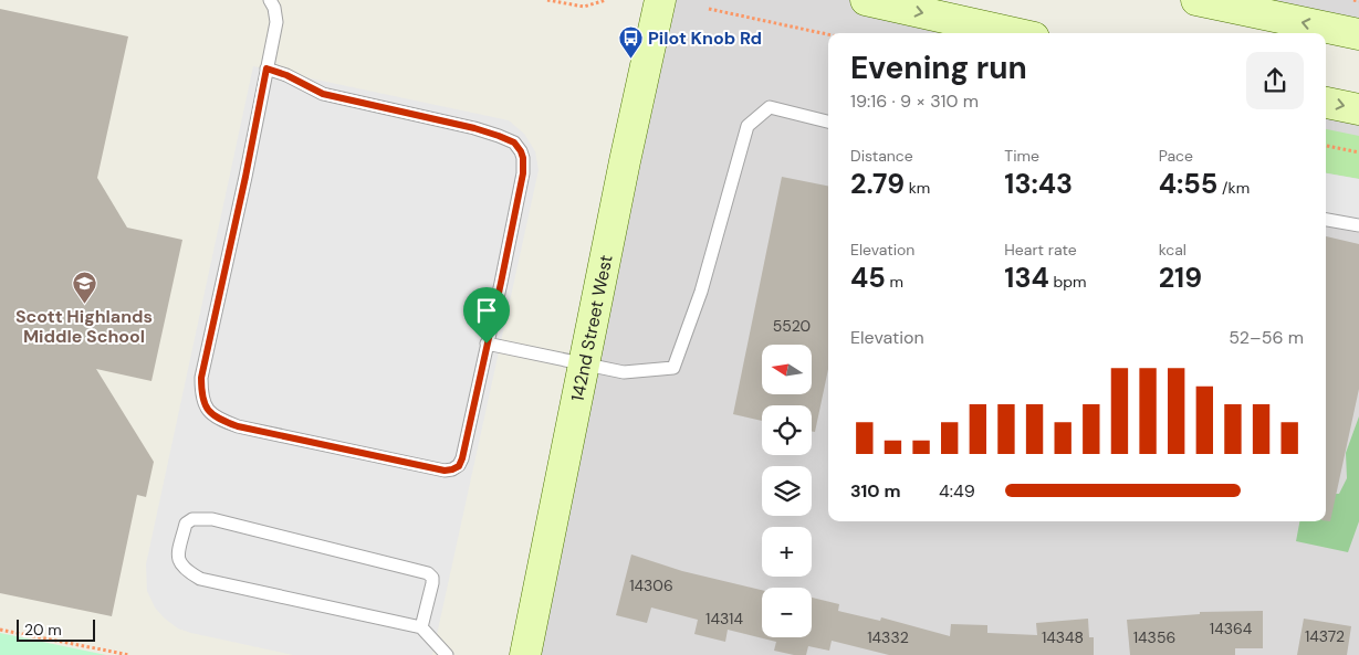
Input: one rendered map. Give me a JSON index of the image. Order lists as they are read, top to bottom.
{
  "streets": {
    "street": ["142nd Street West"]
  },
  "places": {
    "bus stop": ["Pilot Knob Rd"],
    "school or university": ["Scott Highlands Middle School"]
  },
  "house_numbers": [
    "5520",
    "14306",
    "14314",
    "14364",
    "14372",
    "14332",
    "14348",
    "14356"
  ],
  "scale_bar": "20 m",
  "north": "left",
  "page": {
    "heading": ["Evening run", "19:16 · 9 × 310 m"],
    "stats": [
      ["Distance", "2.79 km"],
      ["Time", "13:43"],
      ["Pace", "4:55 /km"],
      ["Elevation", "45 m"],
      ["Heart rate", "134 bpm"],
      ["kcal", "219"]
    ],
    "chart": ["Elevation", "52–56 m"],
    "map_buttons": ["+", "−"],
    "list": [
      {
        "name": "310 m",
        "note": "4:49"
      }
    ],
    "scale": "20 m"
  }
}
